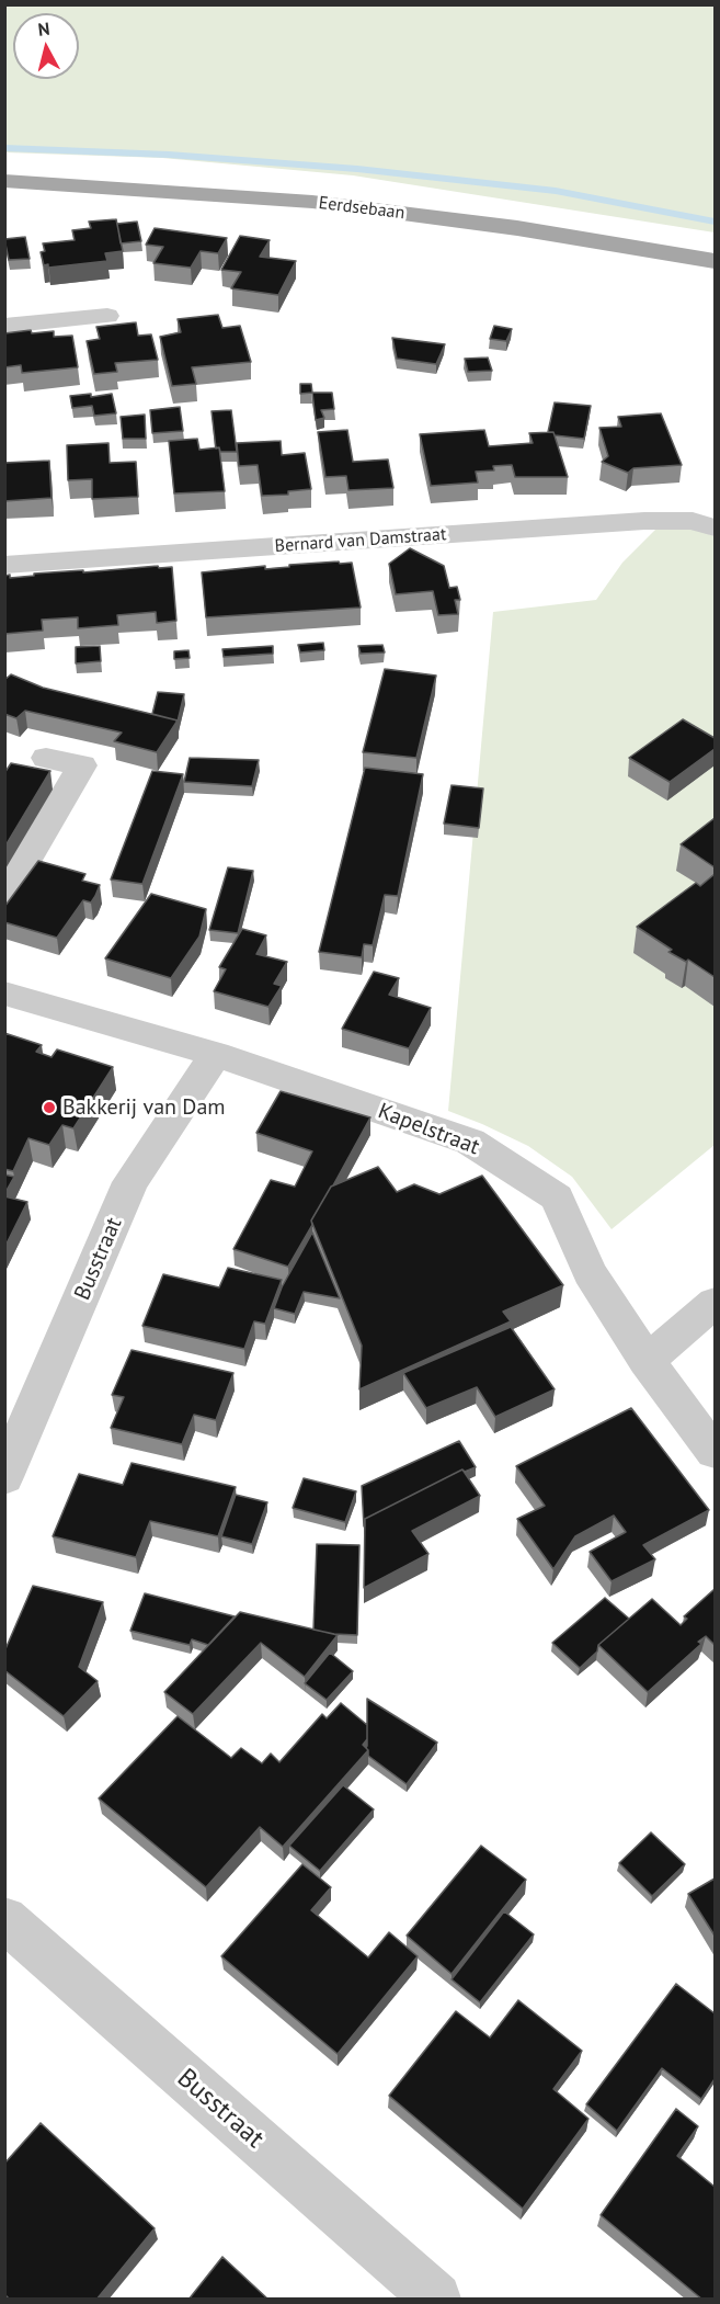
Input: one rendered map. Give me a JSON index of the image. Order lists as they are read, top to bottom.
{
  "streets": {
    "main road": ["Eerdsebaan"],
    "street": ["Bernard van Damstraat", "Kapelstraat", "Busstraat"]
  },
  "crossings": [
    ["Kapelstraat", "Busstraat"]
  ],
  "places": ["Bakkerij van Dam"],
  "north": "top"
}
